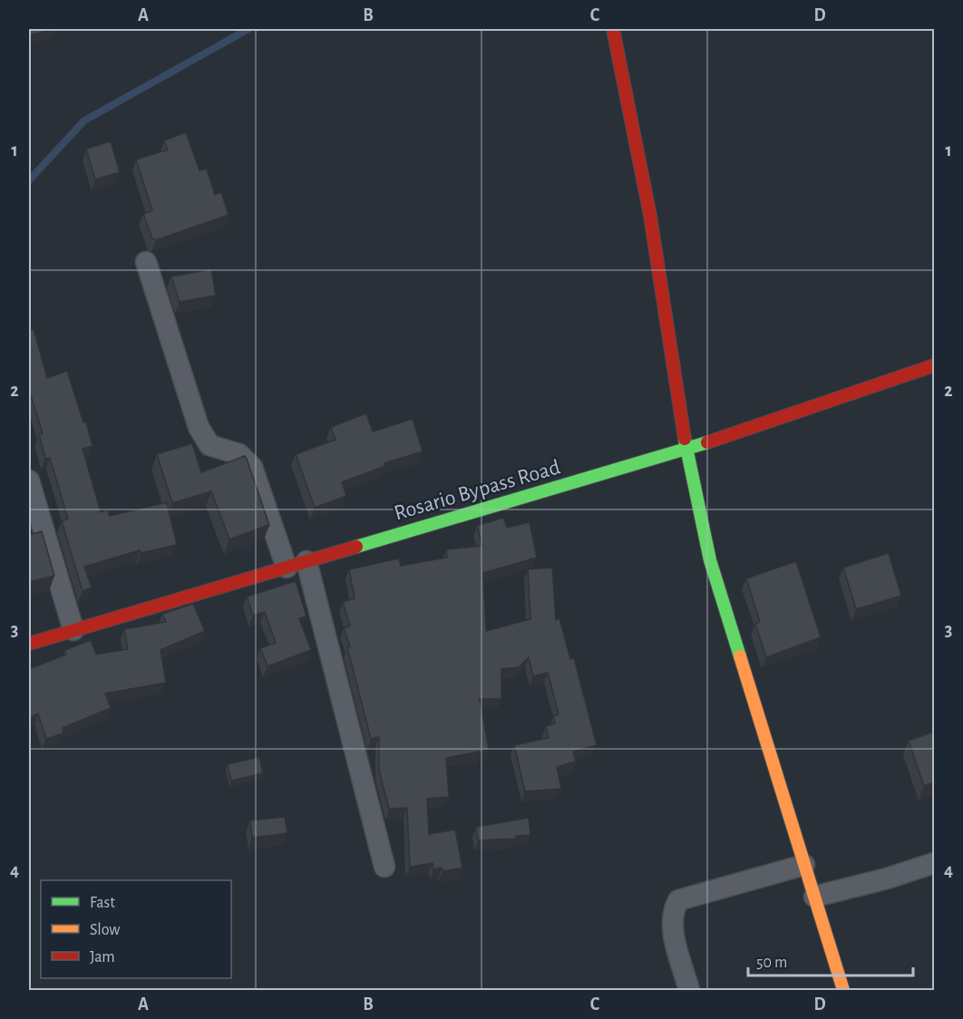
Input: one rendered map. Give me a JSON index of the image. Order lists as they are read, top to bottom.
{
  "streets": {
    "street": ["Rosario Bypass Road"]
  },
  "legend": ["Fast", "Slow", "Jam"],
  "scale_bar": "50 m",
  "grid": {
    "columns": [
      "A",
      "B",
      "C",
      "D"
    ],
    "rows": [
      "1",
      "2",
      "3",
      "4"
    ]
  }
}
